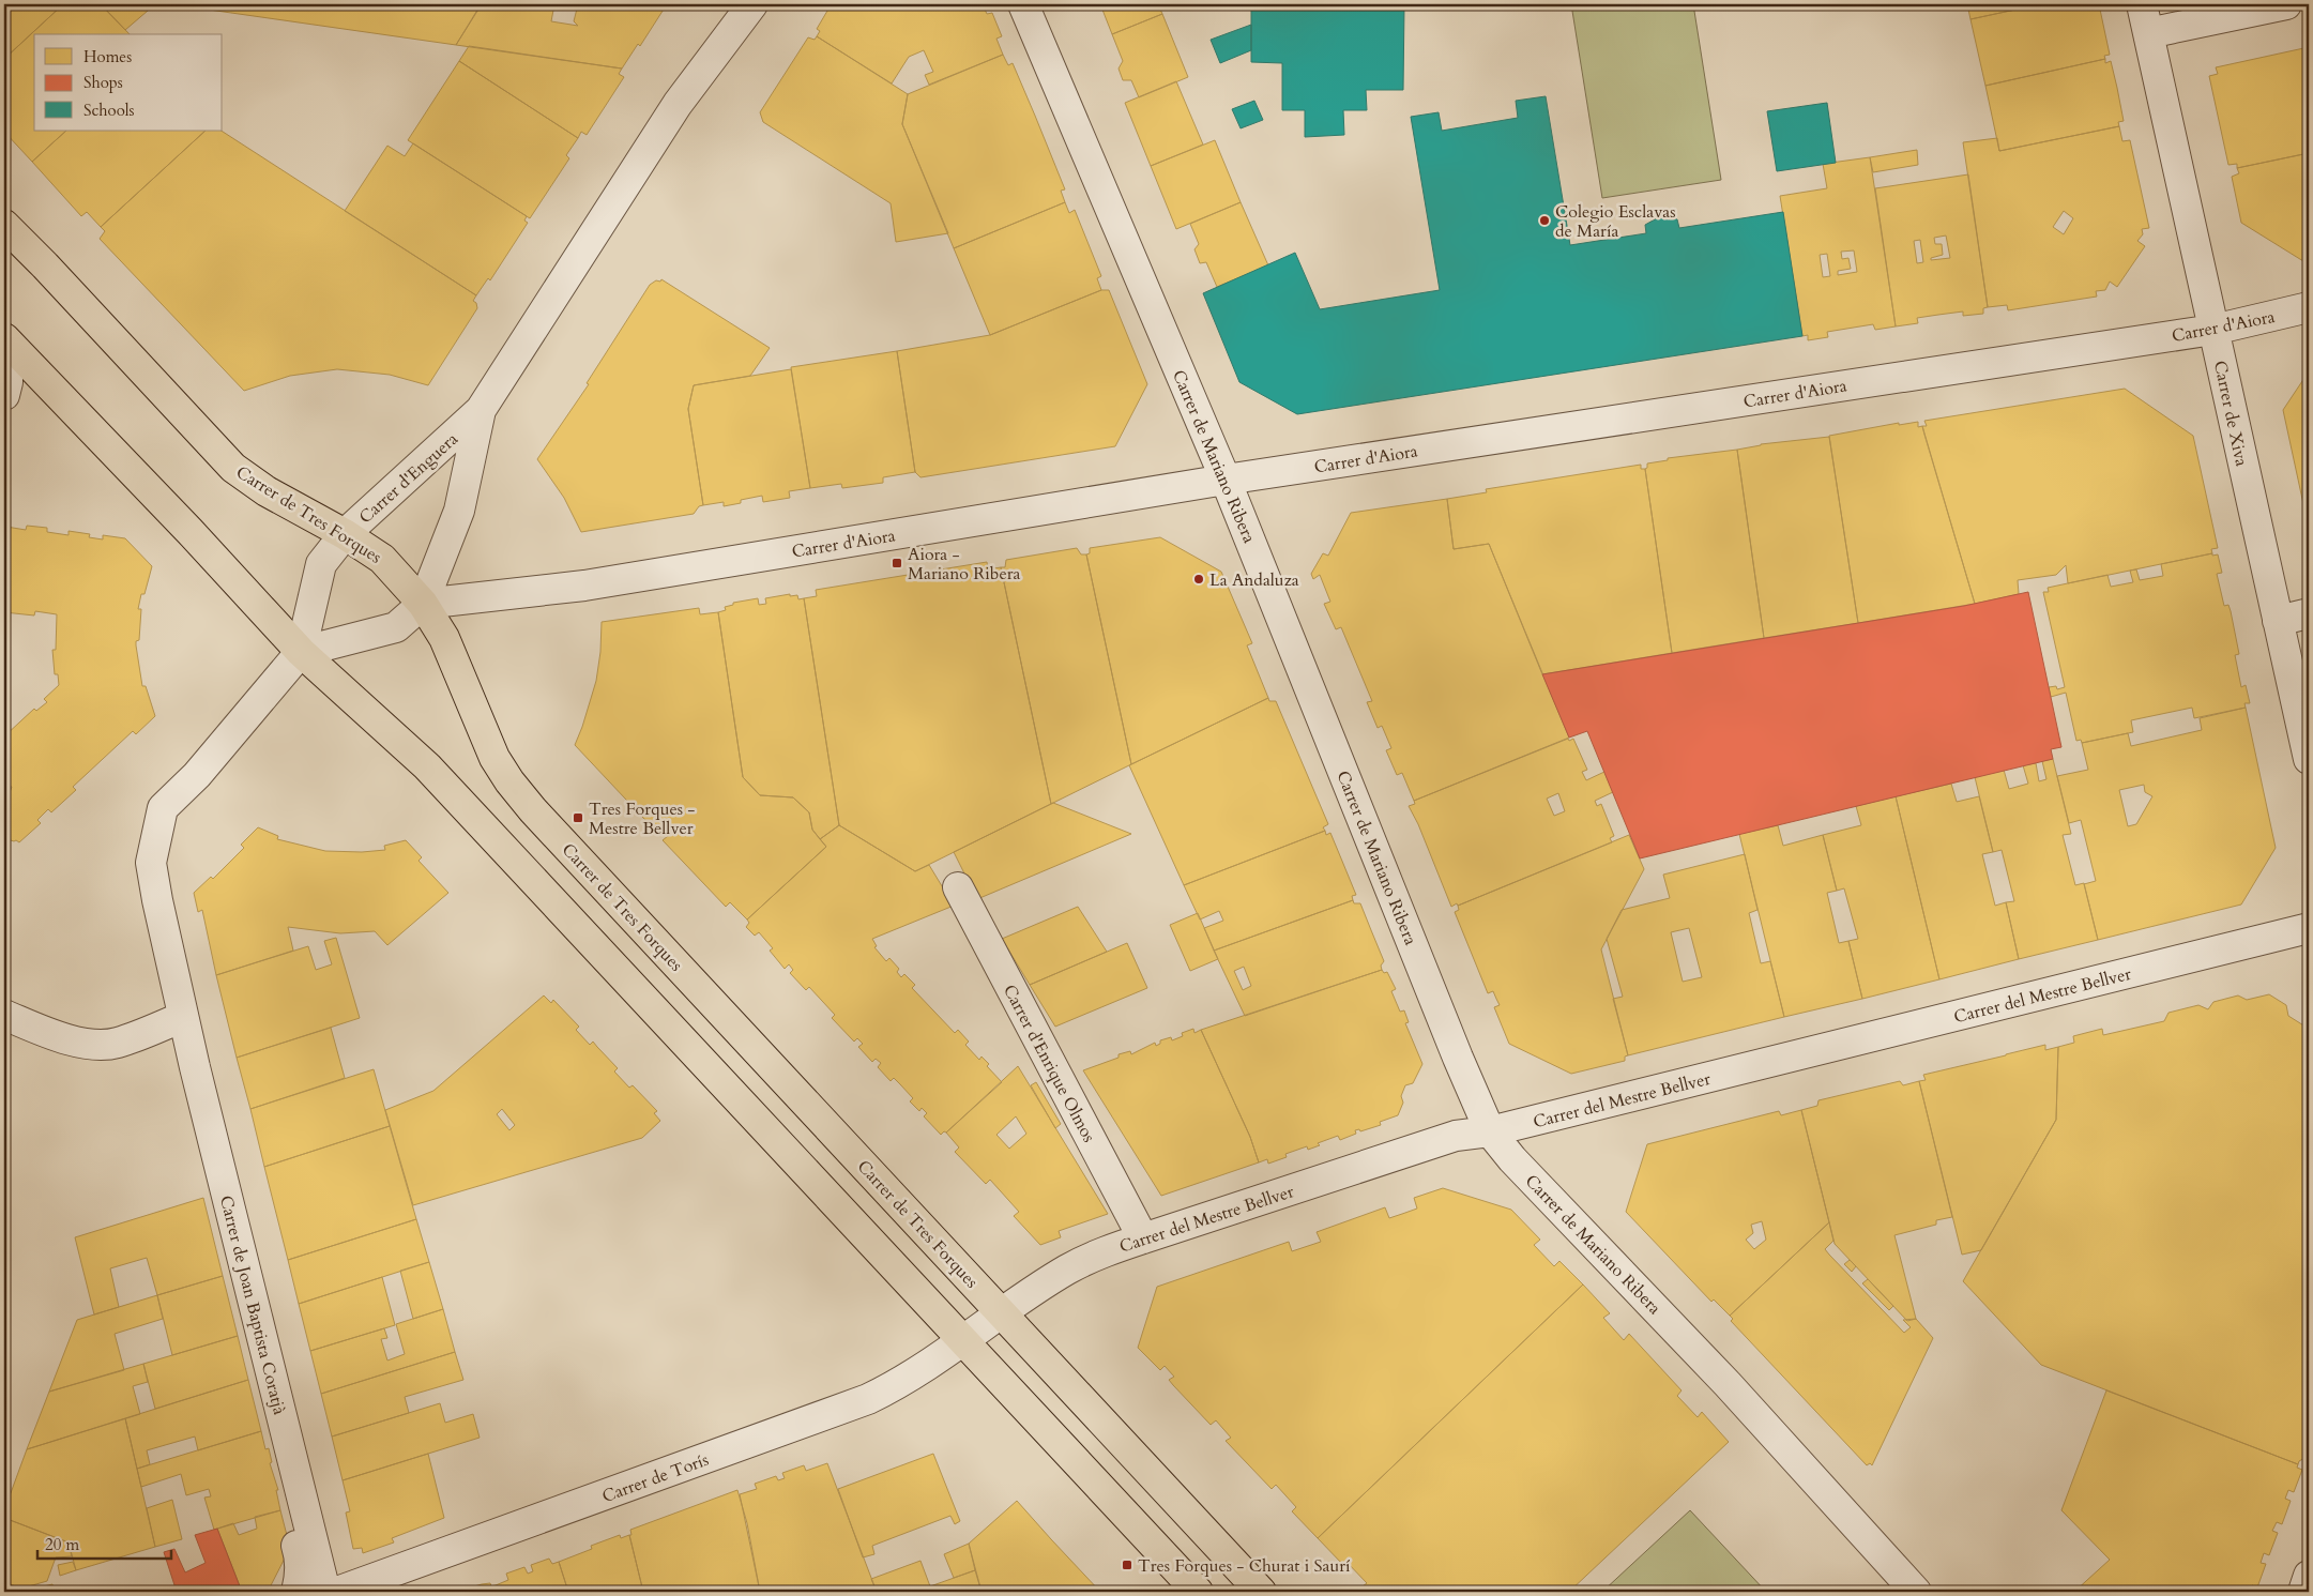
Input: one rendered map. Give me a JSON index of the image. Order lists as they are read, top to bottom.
{
  "streets": {
    "main road": ["Carrer de Tres Forques"],
    "street": [
      "Carrer d'Aiora",
      "Carrer de Xiva",
      "Carrer de Mariano Ribera",
      "Carrer d'Enguera",
      "Carrer del Mestre Bellver",
      "Carrer d'Enrique Olmos",
      "Carrer de Joan Baptista Coratjà",
      "Carrer de Torís"
    ]
  },
  "crossings": [
    ["Carrer d'Aiora", "Carrer de Xiva"],
    ["Carrer d'Aiora", "Carrer de Mariano Ribera"],
    ["Carrer d'Aiora", "Carrer d'Enguera"],
    ["Carrer d'Aiora", "Carrer de Tres Forques"],
    ["Carrer de Mariano Ribera", "Carrer del Mestre Bellver"],
    ["Carrer d'Enguera", "Carrer de Tres Forques"],
    ["Carrer d'Enguera", "Carrer de Joan Baptista Coratjà"],
    ["Carrer de Tres Forques", "Carrer del Mestre Bellver"],
    ["Carrer del Mestre Bellver", "Carrer d'Enrique Olmos"],
    ["Carrer del Mestre Bellver", "Carrer de Torís"]
  ],
  "places": {
    "other": ["Colegio Esclavas de María", "La Andaluza"],
    "transit": ["Aiora - Mariano Ribera", "Tres Forques - Mestre Bellver", "Tres Forques - Churat i Saurí"]
  },
  "legend": ["Homes", "Shops", "Schools"],
  "scale_bar": "20 m"
}
